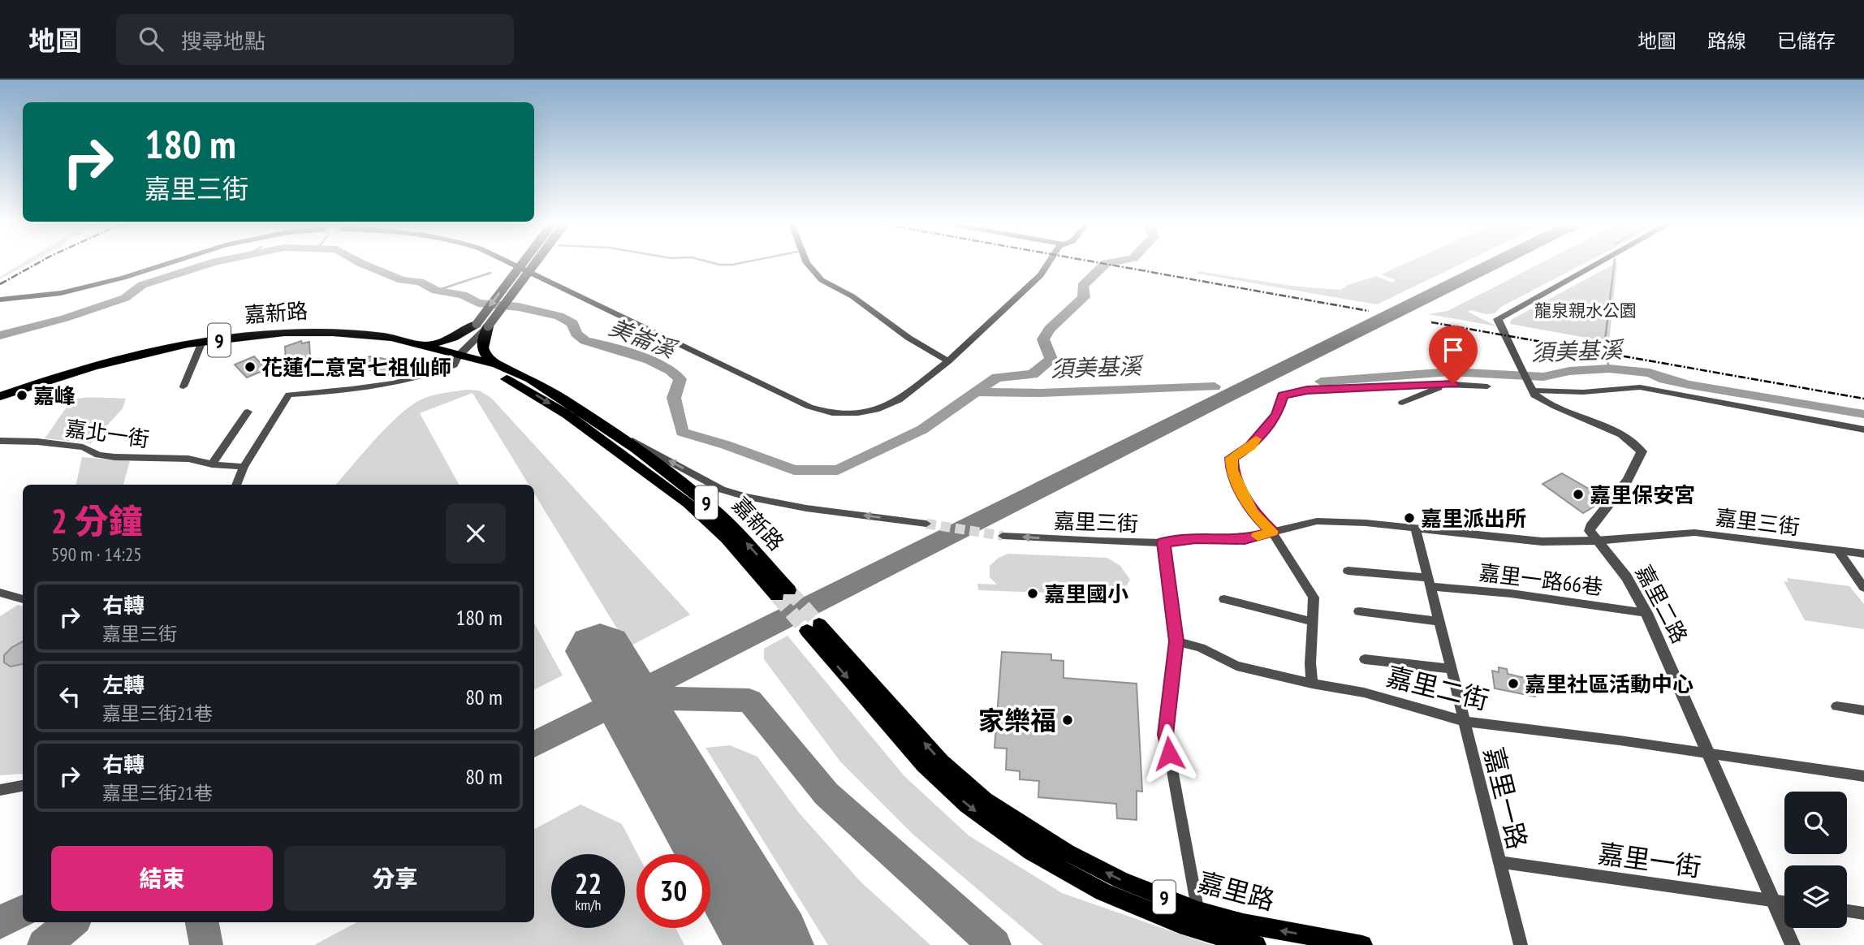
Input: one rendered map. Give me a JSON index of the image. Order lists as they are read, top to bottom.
{
  "streets": {
    "main road": ["嘉新路", "9", "嘉里路"],
    "street": [
      "嘉北一街",
      "嘉里三街",
      "嘉里一路66巷",
      "嘉里二路",
      "嘉里二街",
      "嘉里一路",
      "嘉里一街"
    ]
  },
  "crossings": [
    ["嘉里三街", "嘉里二路"],
    ["嘉里三街", "嘉里一路"],
    ["嘉里一路66巷", "嘉里二路"],
    ["嘉里一路66巷", "嘉里一路"],
    ["嘉里二路", "嘉里二街"],
    ["嘉里二路", "嘉里一街"],
    ["嘉里二街", "嘉里一路"],
    ["嘉里一路", "嘉里一街"]
  ],
  "water": ["美崙溪", "須美基溪"],
  "parks": ["龍泉親水公園"],
  "places": [
    "花蓮仁意宮七祖仙師",
    "嘉峰",
    "嘉里保安宮",
    "嘉里派出所",
    "嘉里國小",
    "嘉里社區活動中心",
    "家樂福"
  ],
  "page": {
    "header": "地圖",
    "search": "搜尋地點",
    "nav": ["地圖", "路線", "已儲存"],
    "turn": ["180 m", "嘉里三街"],
    "heading": ["2 分鐘", "590 m · 14:25"],
    "list": [
      {
        "name": "右轉",
        "note": "嘉里三街",
        "value": "180 m"
      },
      {
        "name": "左轉",
        "note": "嘉里三街21巷",
        "value": "80 m"
      },
      {
        "name": "右轉",
        "note": "嘉里三街21巷",
        "value": "80 m"
      }
    ],
    "buttons": ["結束", "分享"],
    "speed": "22 km/h",
    "limit": "30"
  }
}
